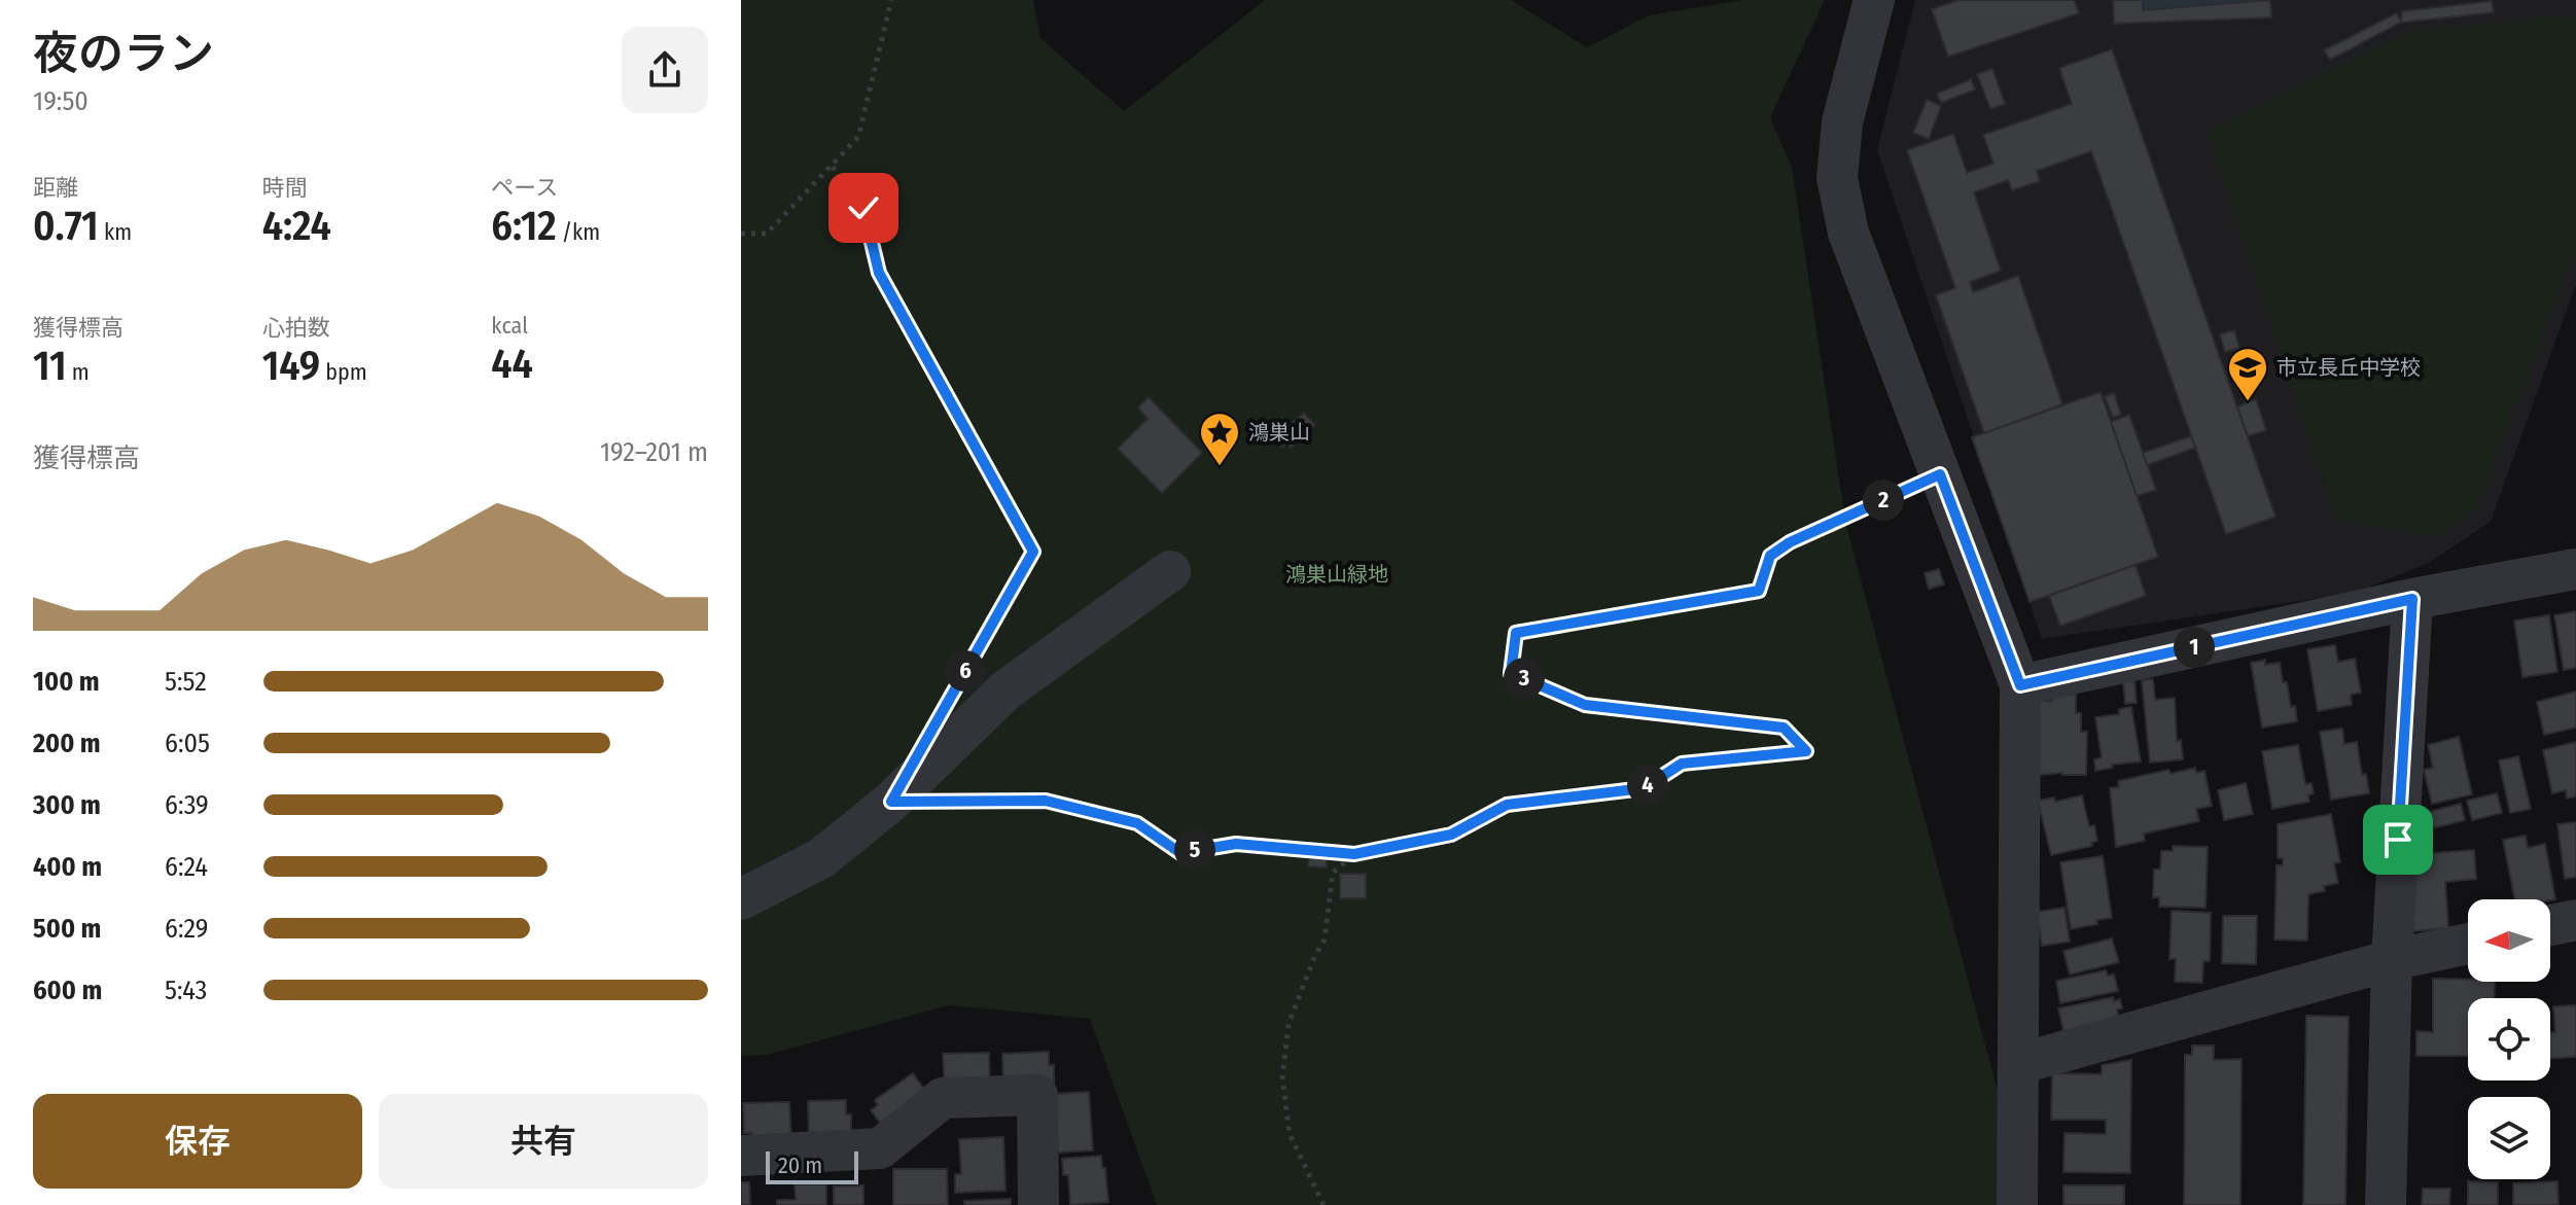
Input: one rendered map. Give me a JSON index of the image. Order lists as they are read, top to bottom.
{
  "parks": ["鴻巣山緑地"],
  "places": {
    "school or university": ["市立長丘中学校"],
    "place": ["鴻巣山"]
  },
  "scale_bar": "20 m",
  "north": "left",
  "page": {
    "heading": ["夜のラン", "19:50"],
    "stats": [
      ["距離", "0.71 km"],
      ["時間", "4:24"],
      ["ペース", "6:12 /km"],
      ["獲得標高", "11 m"],
      ["心拍数", "149 bpm"],
      ["kcal", "44"]
    ],
    "chart": ["獲得標高", "192–201 m"],
    "pins": [
      "2",
      "1",
      "6",
      "3",
      "4",
      "5"
    ],
    "list": [
      {
        "name": "100 m",
        "note": "5:52"
      },
      {
        "name": "200 m",
        "note": "6:05"
      },
      {
        "name": "300 m",
        "note": "6:39"
      },
      {
        "name": "400 m",
        "note": "6:24"
      },
      {
        "name": "500 m",
        "note": "6:29"
      },
      {
        "name": "600 m",
        "note": "5:43"
      }
    ],
    "buttons": ["保存", "共有"],
    "scale": "20 m"
  }
}
